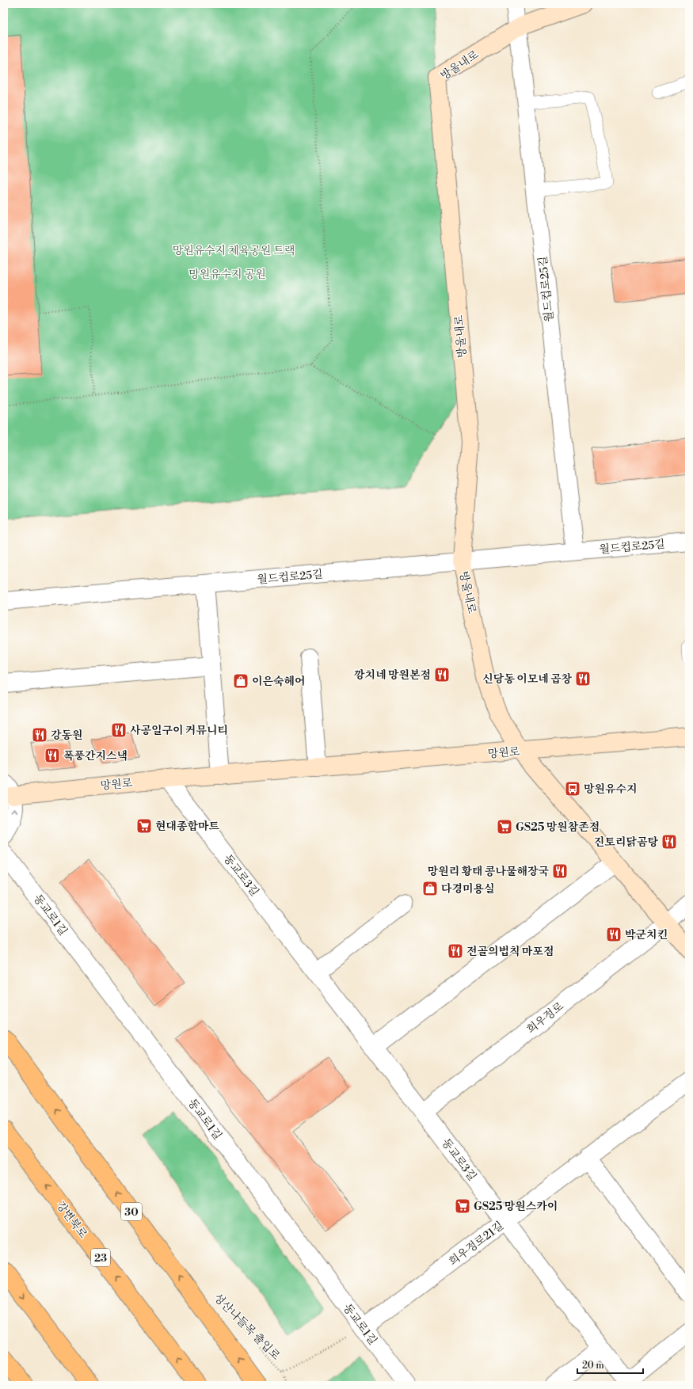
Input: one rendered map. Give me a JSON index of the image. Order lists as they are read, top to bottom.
{
  "streets": {
    "highway": ["30", "강변북로", "23"],
    "street": [
      "방울내로",
      "월드컵로25길",
      "망원로",
      "동교로3길",
      "동교로1길",
      "희우정로",
      "희우정로21길"
    ],
    "path": ["성산나들목 출입로"]
  },
  "crossings": [
    ["방울내로", "월드컵로25길"],
    ["방울내로", "망원로"],
    ["망원로", "동교로3길"],
    ["동교로3길", "희우정로"],
    ["동교로3길", "희우정로21길"],
    ["동교로1길", "희우정로21길"],
    ["동교로1길", "성산나들목 출입로"],
    ["희우정로21길", "성산나들목 출입로"]
  ],
  "parks": ["망원유수지 체육공원 트랙", "망원유수지 공원"],
  "places": {
    "restaurant": [
      "깡치네 망원본점",
      "신당동 이모네 곱창",
      "사공일구이 커뮤니티",
      "강동원",
      "폭풍간지스낵",
      "진토리닭곰탕",
      "망원리 황태 콩나물해장국",
      "박군치킨",
      "전골의법칙 마포점"
    ],
    "shop": ["이은숙헤어", "다경미용실"],
    "bus stop": ["망원유수지"],
    "supermarket": ["현대종합마트", "GS25 망원참존점", "GS25 망원스카이"]
  },
  "scale_bar": "20 m"
}
